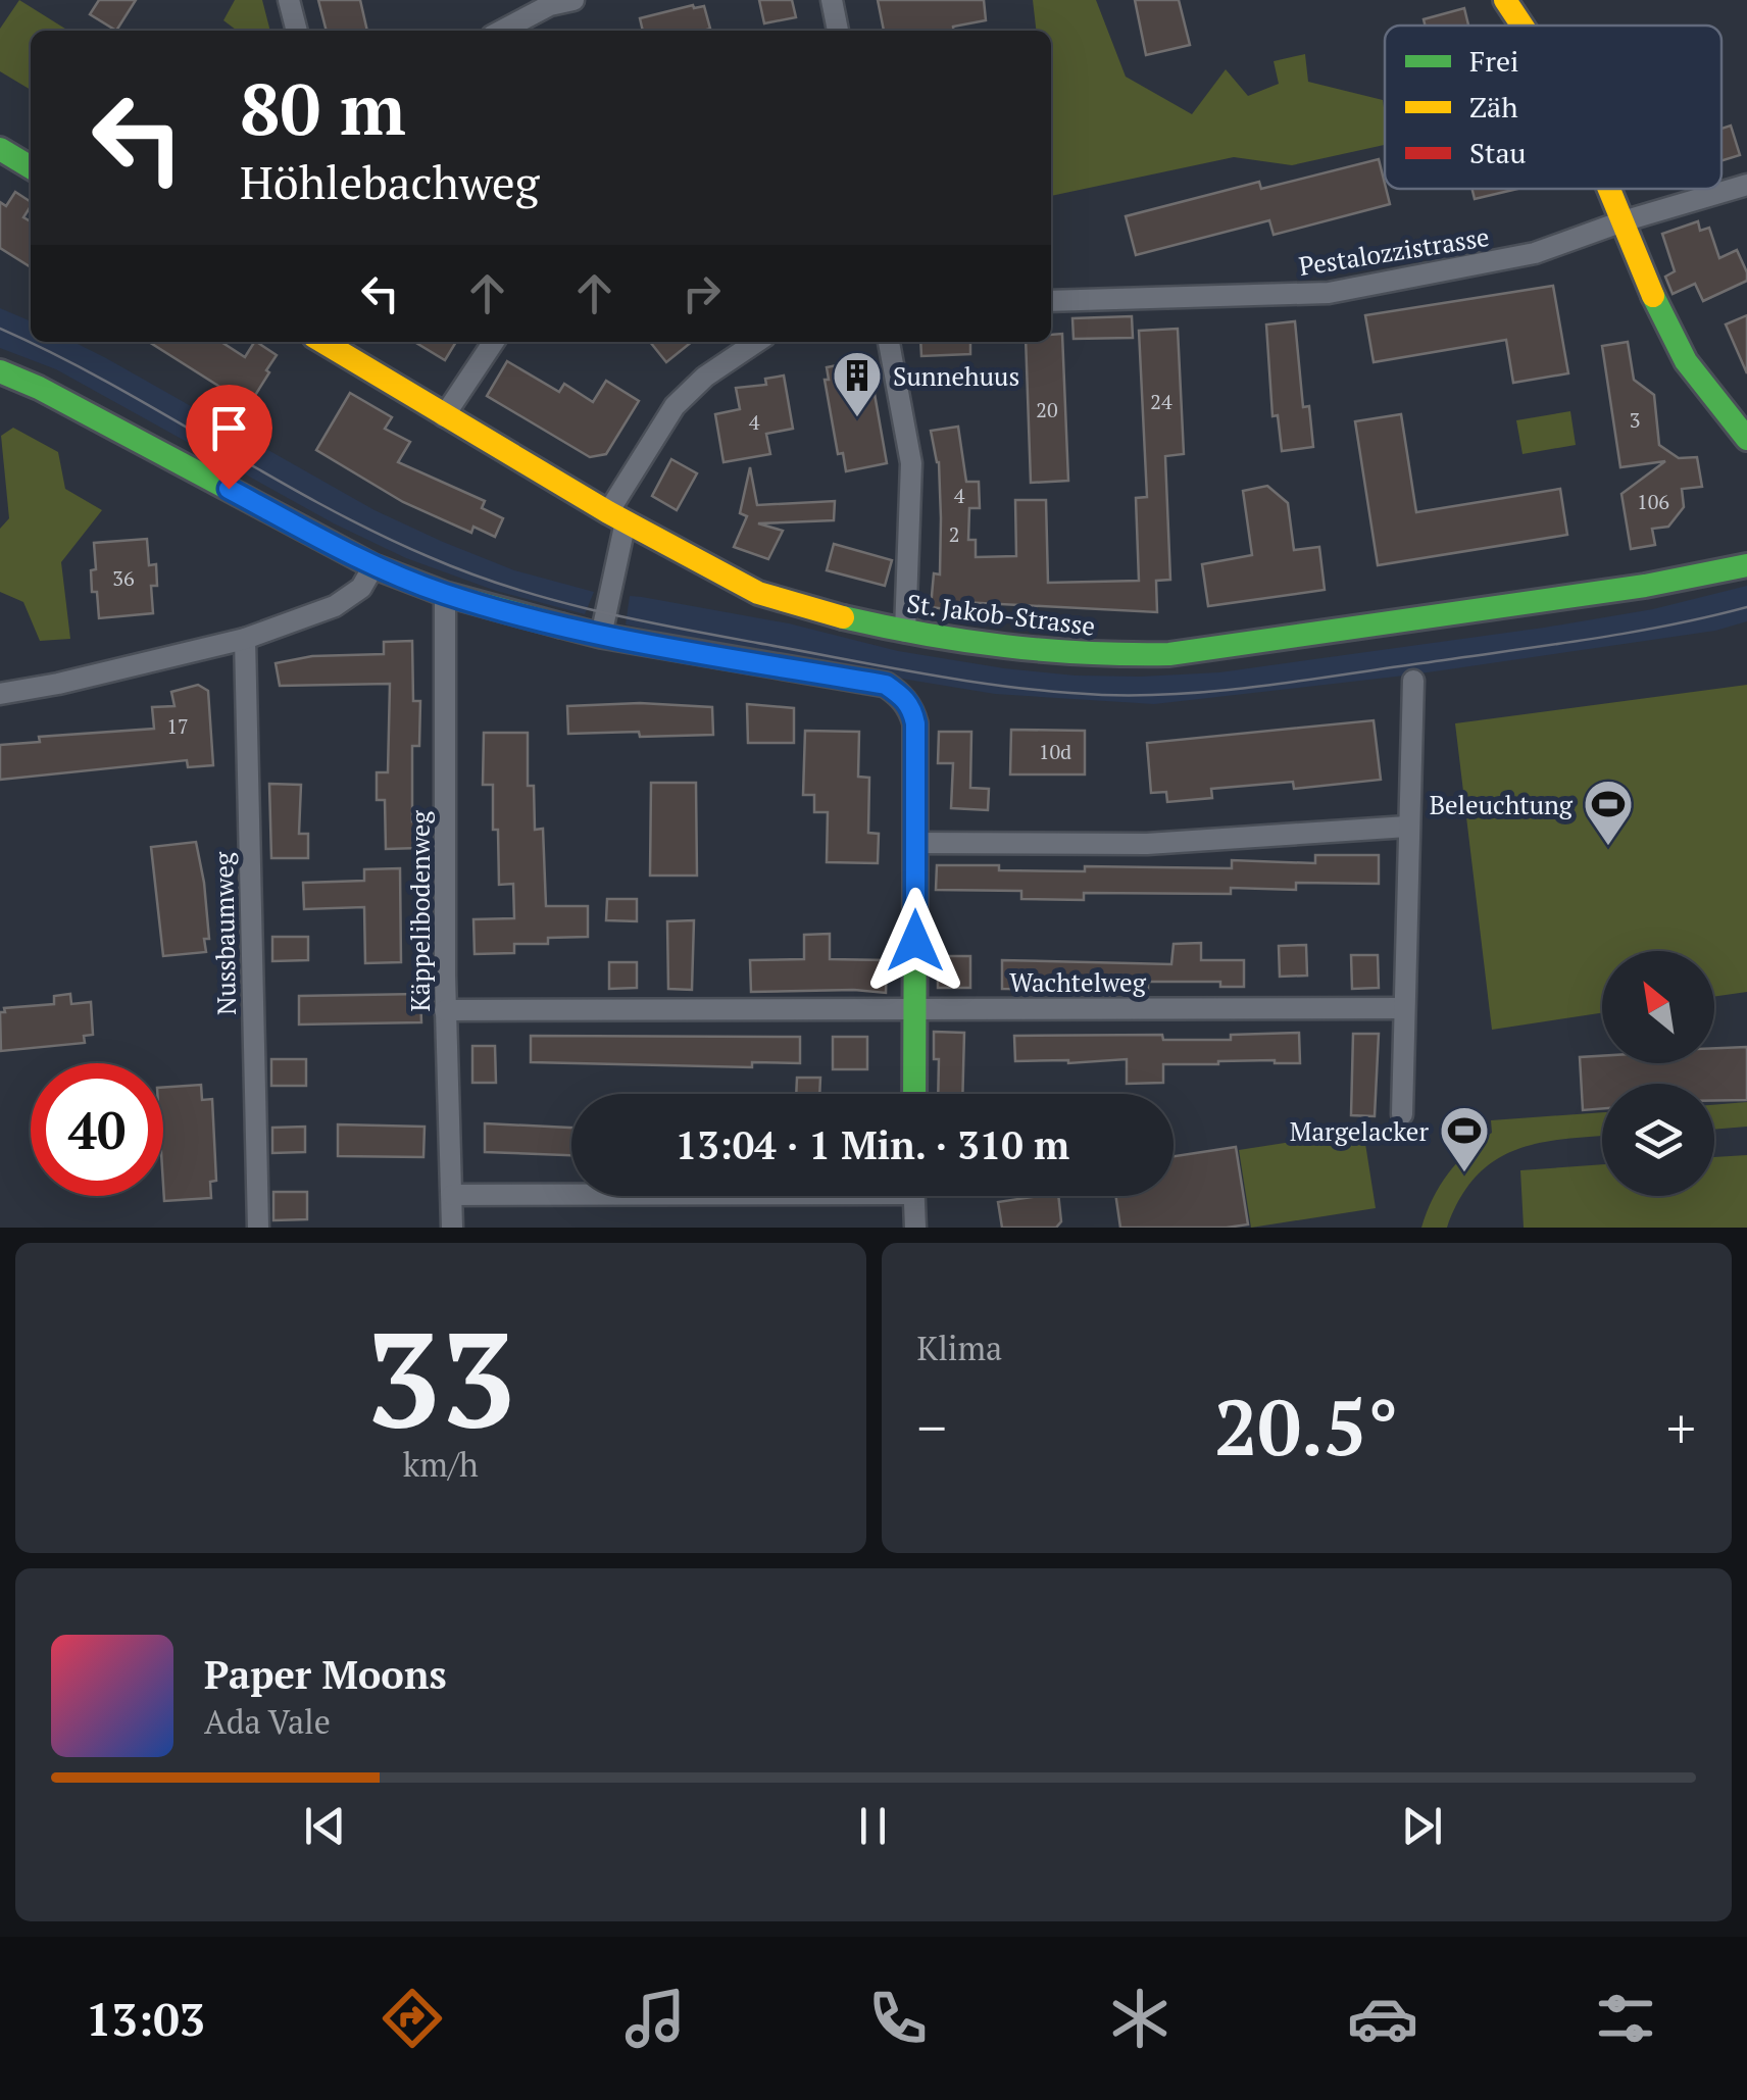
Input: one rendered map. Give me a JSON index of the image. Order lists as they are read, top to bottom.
{
  "streets": {
    "main road": ["St. Jakob-Strasse"],
    "street": [
      "Pestalozzistrasse",
      "Käppelibodenweg",
      "Nussbaumweg",
      "Wachtelweg"
    ]
  },
  "crossings": [
    ["Käppelibodenweg", "Wachtelweg"]
  ],
  "places": {
    "building": ["Sunnehuus"],
    "sports": ["Beleuchtung", "Margelacker"]
  },
  "house_numbers": [
    "24",
    "20",
    "3",
    "4",
    "4",
    "106",
    "2",
    "36",
    "17",
    "10d"
  ],
  "legend": ["Frei", "Zäh", "Stau"],
  "north": "top left",
  "page": {
    "turn": ["80 m", "Höhlebachweg"],
    "limit": "40",
    "trip": "13:04 · 1 Min. · 310 m",
    "tile": [
      ["33", "km/h"],
      "Klima"
    ],
    "heat": ["−", "20.5°", "+"],
    "song": ["Paper Moons", "Ada Vale"],
    "tabs": "13:03"
  }
}
